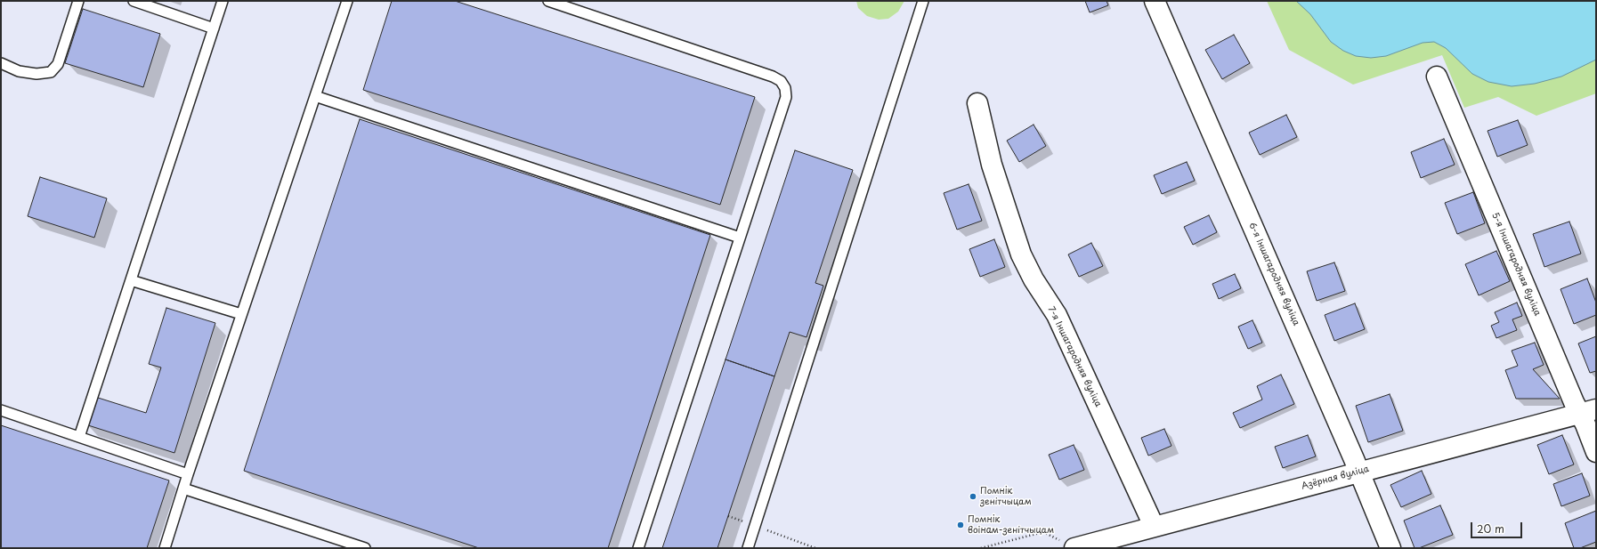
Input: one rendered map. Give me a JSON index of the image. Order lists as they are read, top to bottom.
{
  "streets": {
    "street": [
      "5-я Іншагародняя вуліца",
      "6-я Іншагародняя вуліца",
      "7-я Іншагародняя вуліца",
      "Азёрная вуліца"
    ]
  },
  "crossings": [
    ["5-я Іншагародняя вуліца", "Азёрная вуліца"],
    ["6-я Іншагародняя вуліца", "Азёрная вуліца"],
    ["7-я Іншагародняя вуліца", "Азёрная вуліца"]
  ],
  "places": ["Помнік зенітчыцам", "Помнік воінам-зенітчыцам"],
  "scale_bar": "20 m"
}
